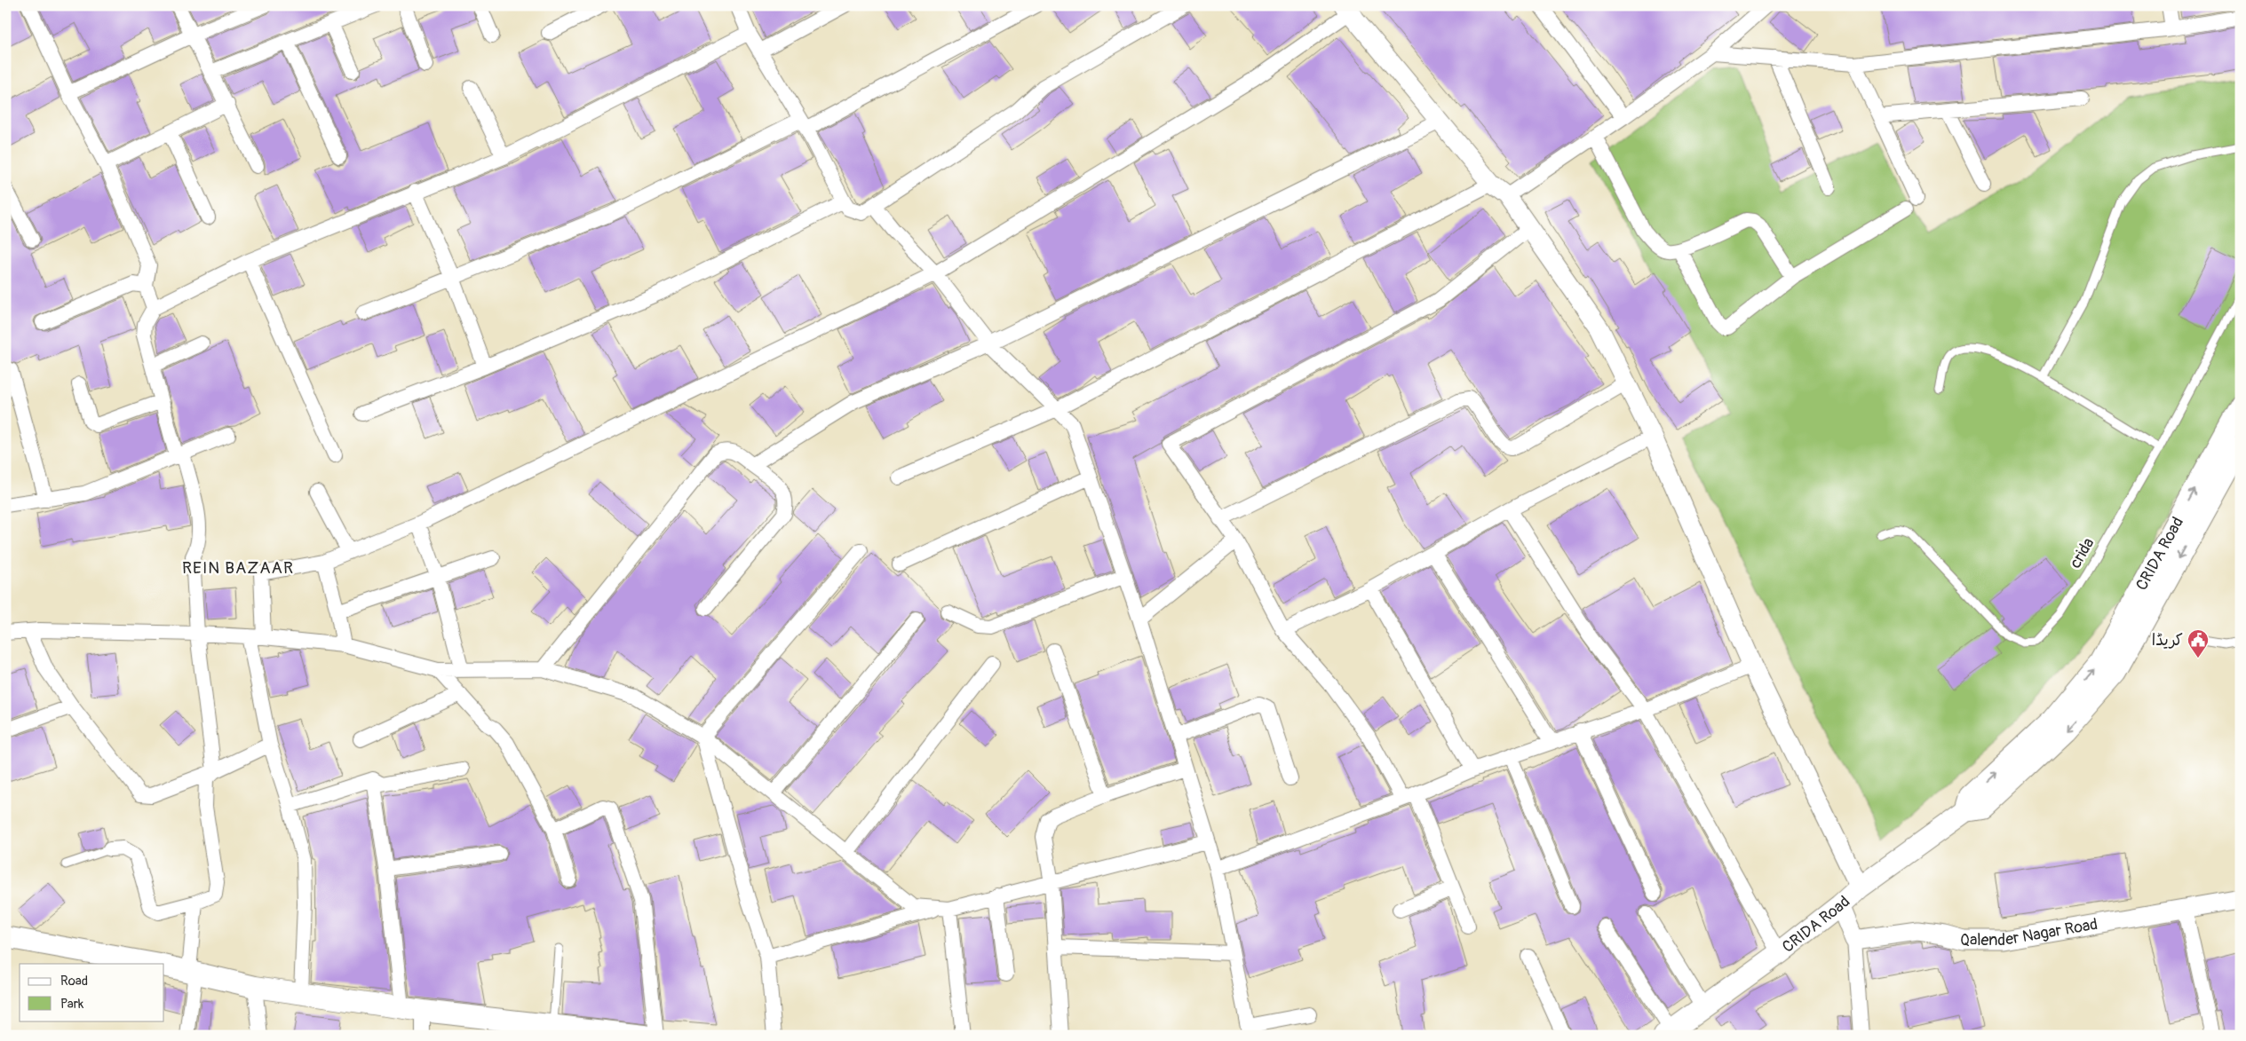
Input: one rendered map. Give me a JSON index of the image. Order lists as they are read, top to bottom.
{
  "streets": {
    "main road": ["CRIDA Road"],
    "street": ["Qalender Nagar Road"],
    "lane": ["crida"]
  },
  "districts": ["REIN BAZAAR"],
  "places": {
    "public building": ["کریڈا"]
  },
  "legend": ["Road", "Park"]
}
